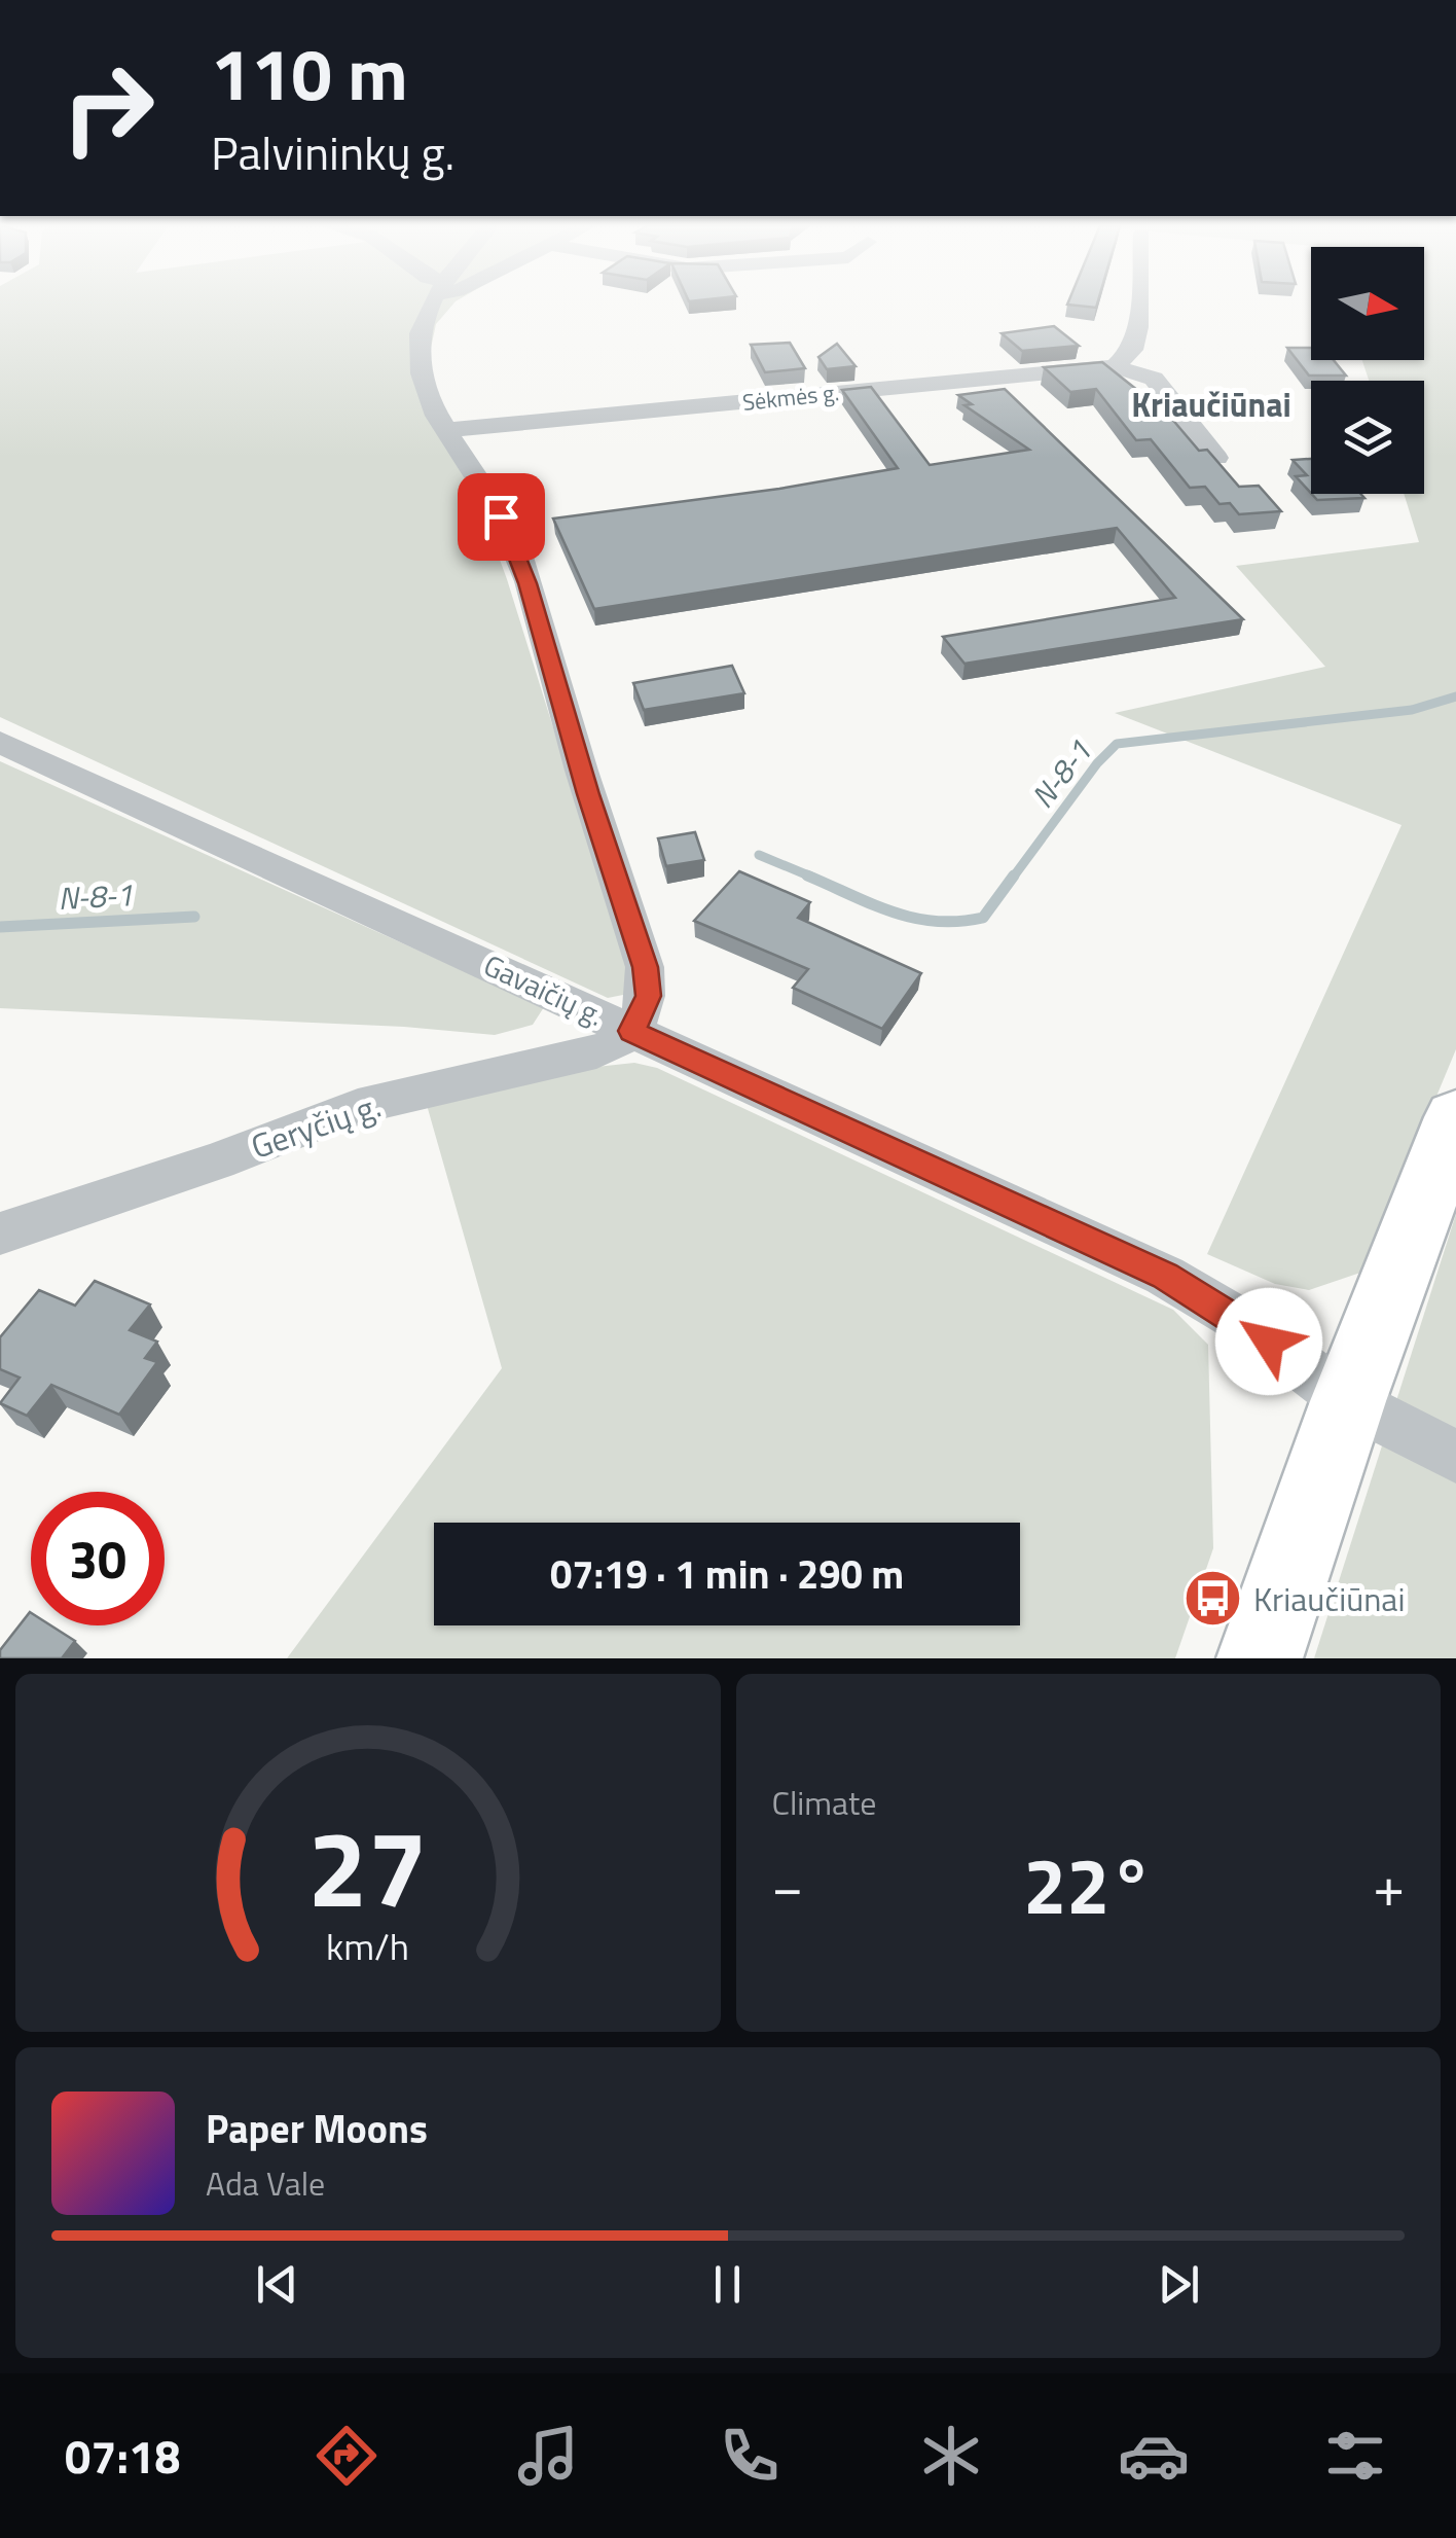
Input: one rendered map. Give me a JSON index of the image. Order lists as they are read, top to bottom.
{
  "streets": {
    "street": ["Sėkmės g.", "Gavaičių g.", "Geryčių g."]
  },
  "crossings": [
    ["Gavaičių g.", "Geryčių g."]
  ],
  "districts": ["Kriaučiūnai"],
  "water": ["N-8-1"],
  "places": {
    "bus stop": ["Kriaučiūnai"]
  },
  "north": "right",
  "page": {
    "turn": ["110 m", "Palvininkų g."],
    "limit": "30",
    "trip": "07:19 · 1 min · 290 m",
    "tile": "Climate",
    "heat": ["−", "22°", "+"],
    "song": ["Paper Moons", "Ada Vale"],
    "tabs": "07:18",
    "gauge": ["27", "km/h"]
  }
}
